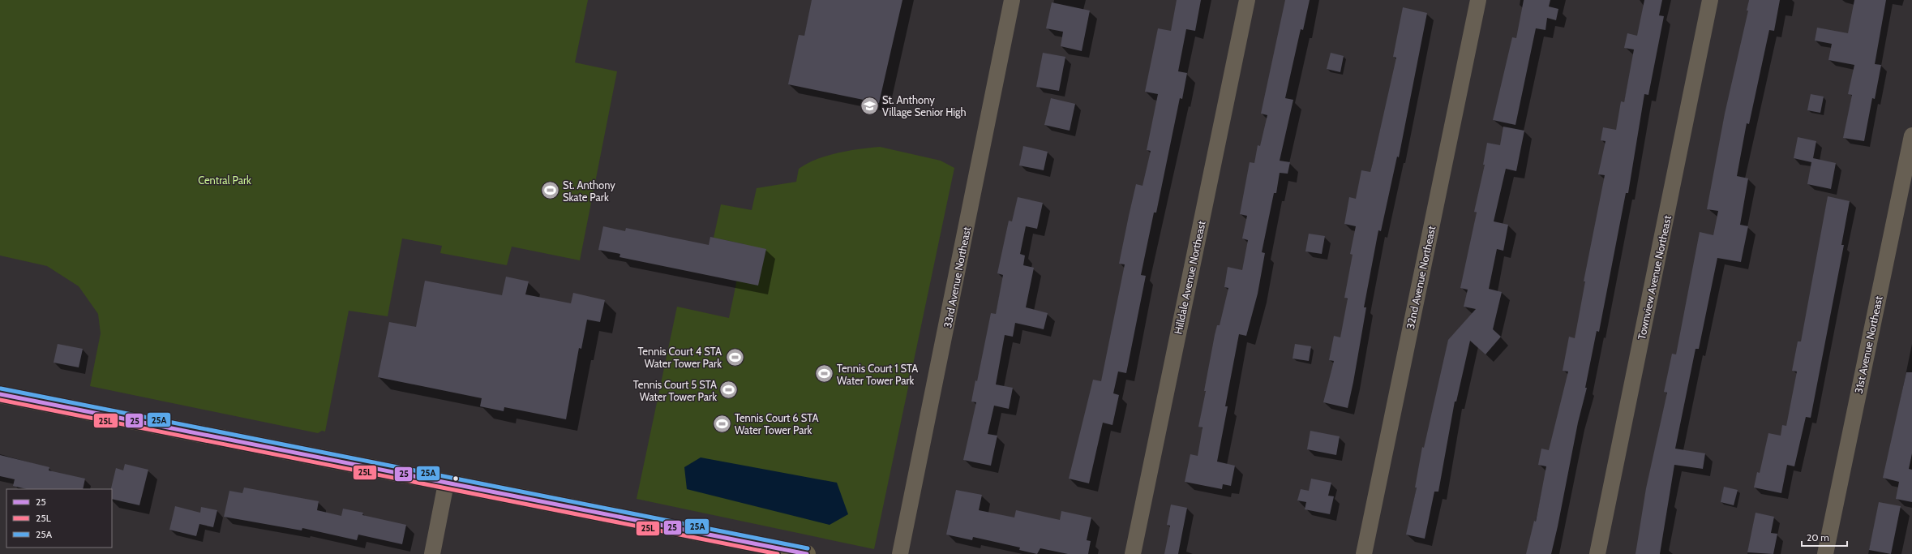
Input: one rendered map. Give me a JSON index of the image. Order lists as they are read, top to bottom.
{
  "streets": {
    "street": [
      "33rd Avenue Northeast",
      "Hilldale Avenue Northeast",
      "32nd Avenue Northeast",
      "Townview Avenue Northeast",
      "31st Avenue Northeast"
    ]
  },
  "parks": ["Central Park"],
  "places": {
    "school or university": ["St. Anthony Village Senior High"],
    "sports": [
      "St. Anthony Skate Park",
      "Tennis Court 4 STA Water Tower Park",
      "Tennis Court 1 STA Water Tower Park",
      "Tennis Court 5 STA Water Tower Park",
      "Tennis Court 6 STA Water Tower Park"
    ]
  },
  "lines": ["transit line 25A", "transit line 25", "transit line 25L"],
  "legend": ["25", "25L", "25A"],
  "scale_bar": "20 m"
}
